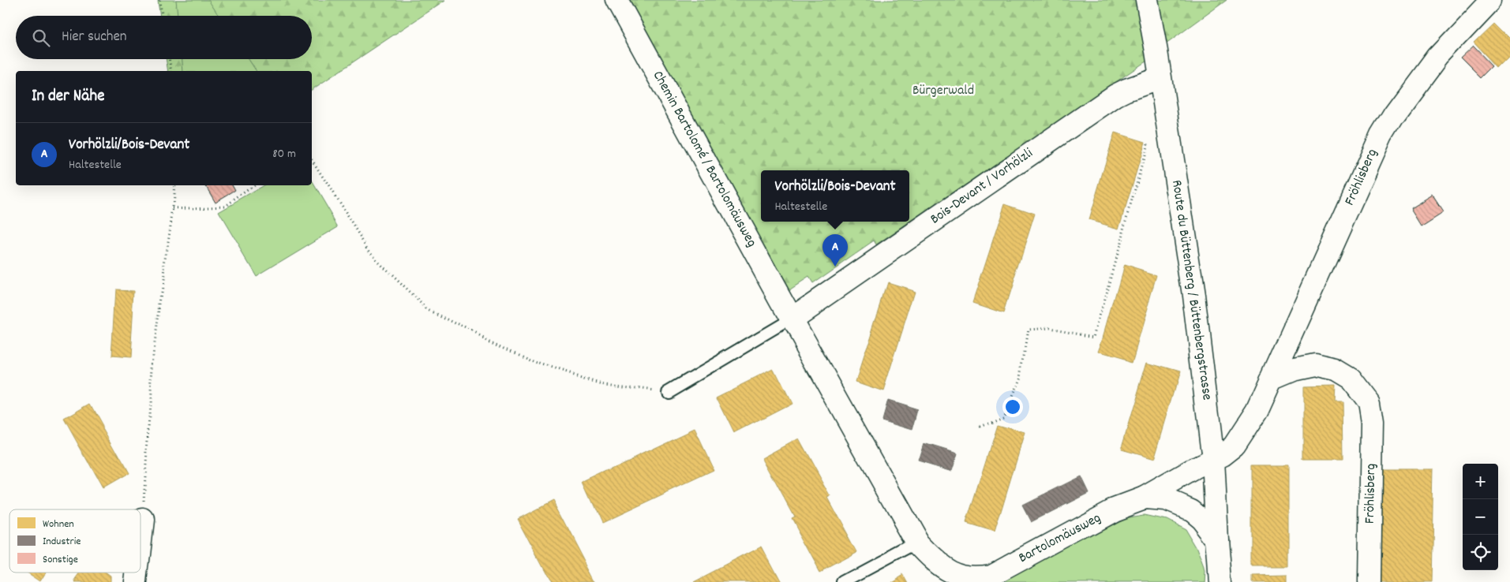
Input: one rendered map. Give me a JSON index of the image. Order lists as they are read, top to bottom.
{
  "streets": {
    "street": [
      "Chemin Bartolomé / Bartolomäusweg",
      "Fröhlisberg",
      "Bois-Devant / Vorhölzli",
      "Route du Büttenberg / Büttenbergstrasse",
      "Bartolomäusweg"
    ]
  },
  "crossings": [
    ["Chemin Bartolomé / Bartolomäusweg", "Bois-Devant / Vorhölzli"],
    ["Chemin Bartolomé / Bartolomäusweg", "Bartolomäusweg"],
    ["Fröhlisberg", "Route du Büttenberg / Büttenbergstrasse"],
    ["Fröhlisberg", "Bartolomäusweg"],
    ["Bois-Devant / Vorhölzli", "Route du Büttenberg / Büttenbergstrasse"],
    ["Bois-Devant / Vorhölzli", "Bartolomäusweg"],
    ["Route du Büttenberg / Büttenbergstrasse", "Bartolomäusweg"]
  ],
  "parks": ["Bürgerwald"],
  "legend": ["Wohnen", "Industrie", "Sonstige"],
  "page": {
    "search": "Hier suchen",
    "heading": "In der Nähe",
    "list": [
      {
        "mark": "A",
        "name": "Vorhölzli/Bois-Devant",
        "note": "Haltestelle",
        "value": "80 m"
      }
    ],
    "popup": ["Vorhölzli/Bois-Devant", "Haltestelle"],
    "pins": "A",
    "map_buttons": ["+", "−"]
  }
}
